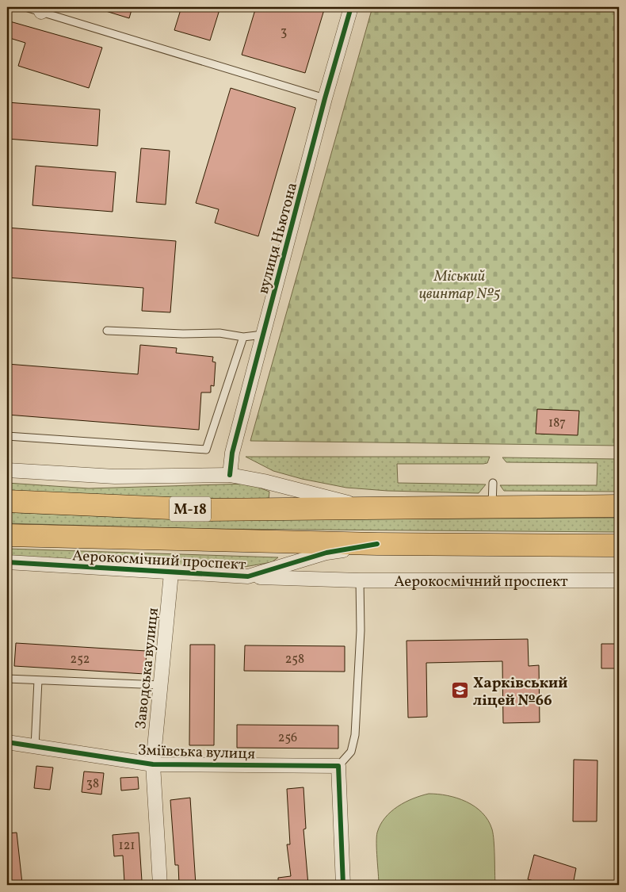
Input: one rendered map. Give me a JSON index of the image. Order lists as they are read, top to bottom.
{
  "streets": {
    "main road": ["М-18", "Аерокосмічний проспект"],
    "street": ["вулиця Ньютона", "Заводська вулиця", "Зміївська вулиця"]
  },
  "crossings": [
    ["Аерокосмічний проспект", "Заводська вулиця"],
    ["Заводська вулиця", "Зміївська вулиця"]
  ],
  "parks": ["Міський цвинтар №5"],
  "places": {
    "school or university": ["Харківський ліцей №66"]
  },
  "house_numbers": [
    "3",
    "187",
    "252",
    "258",
    "256",
    "38",
    "121"
  ]
}
